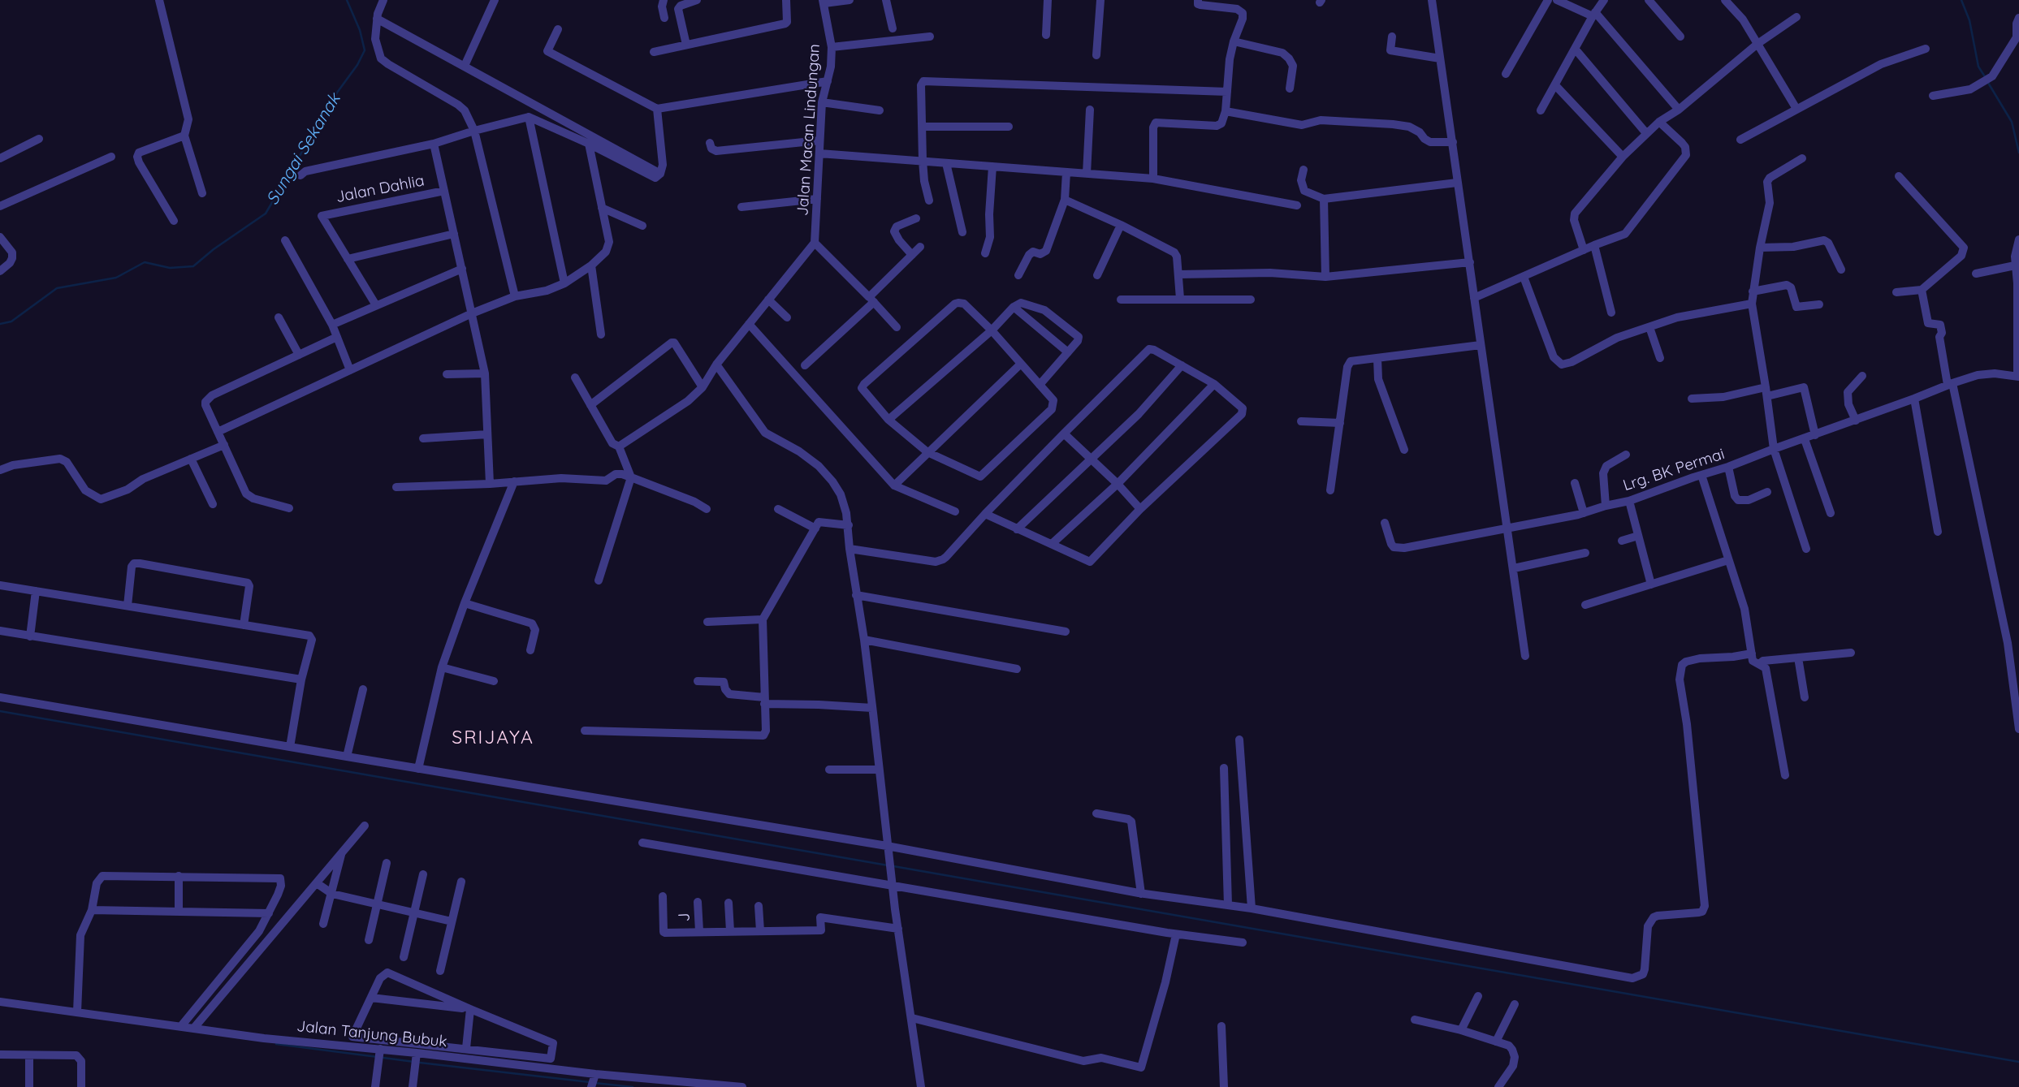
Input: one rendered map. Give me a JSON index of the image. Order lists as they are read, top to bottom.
{
  "streets": {
    "street": [
      "Jalan Macan Lindungan",
      "Jalan Dahlia",
      "Lrg. BK Permai",
      "J",
      "Jalan Tanjung Bubuk"
    ]
  },
  "districts": ["SRIJAYA"],
  "water": ["Sungai Sekanak"]
}
